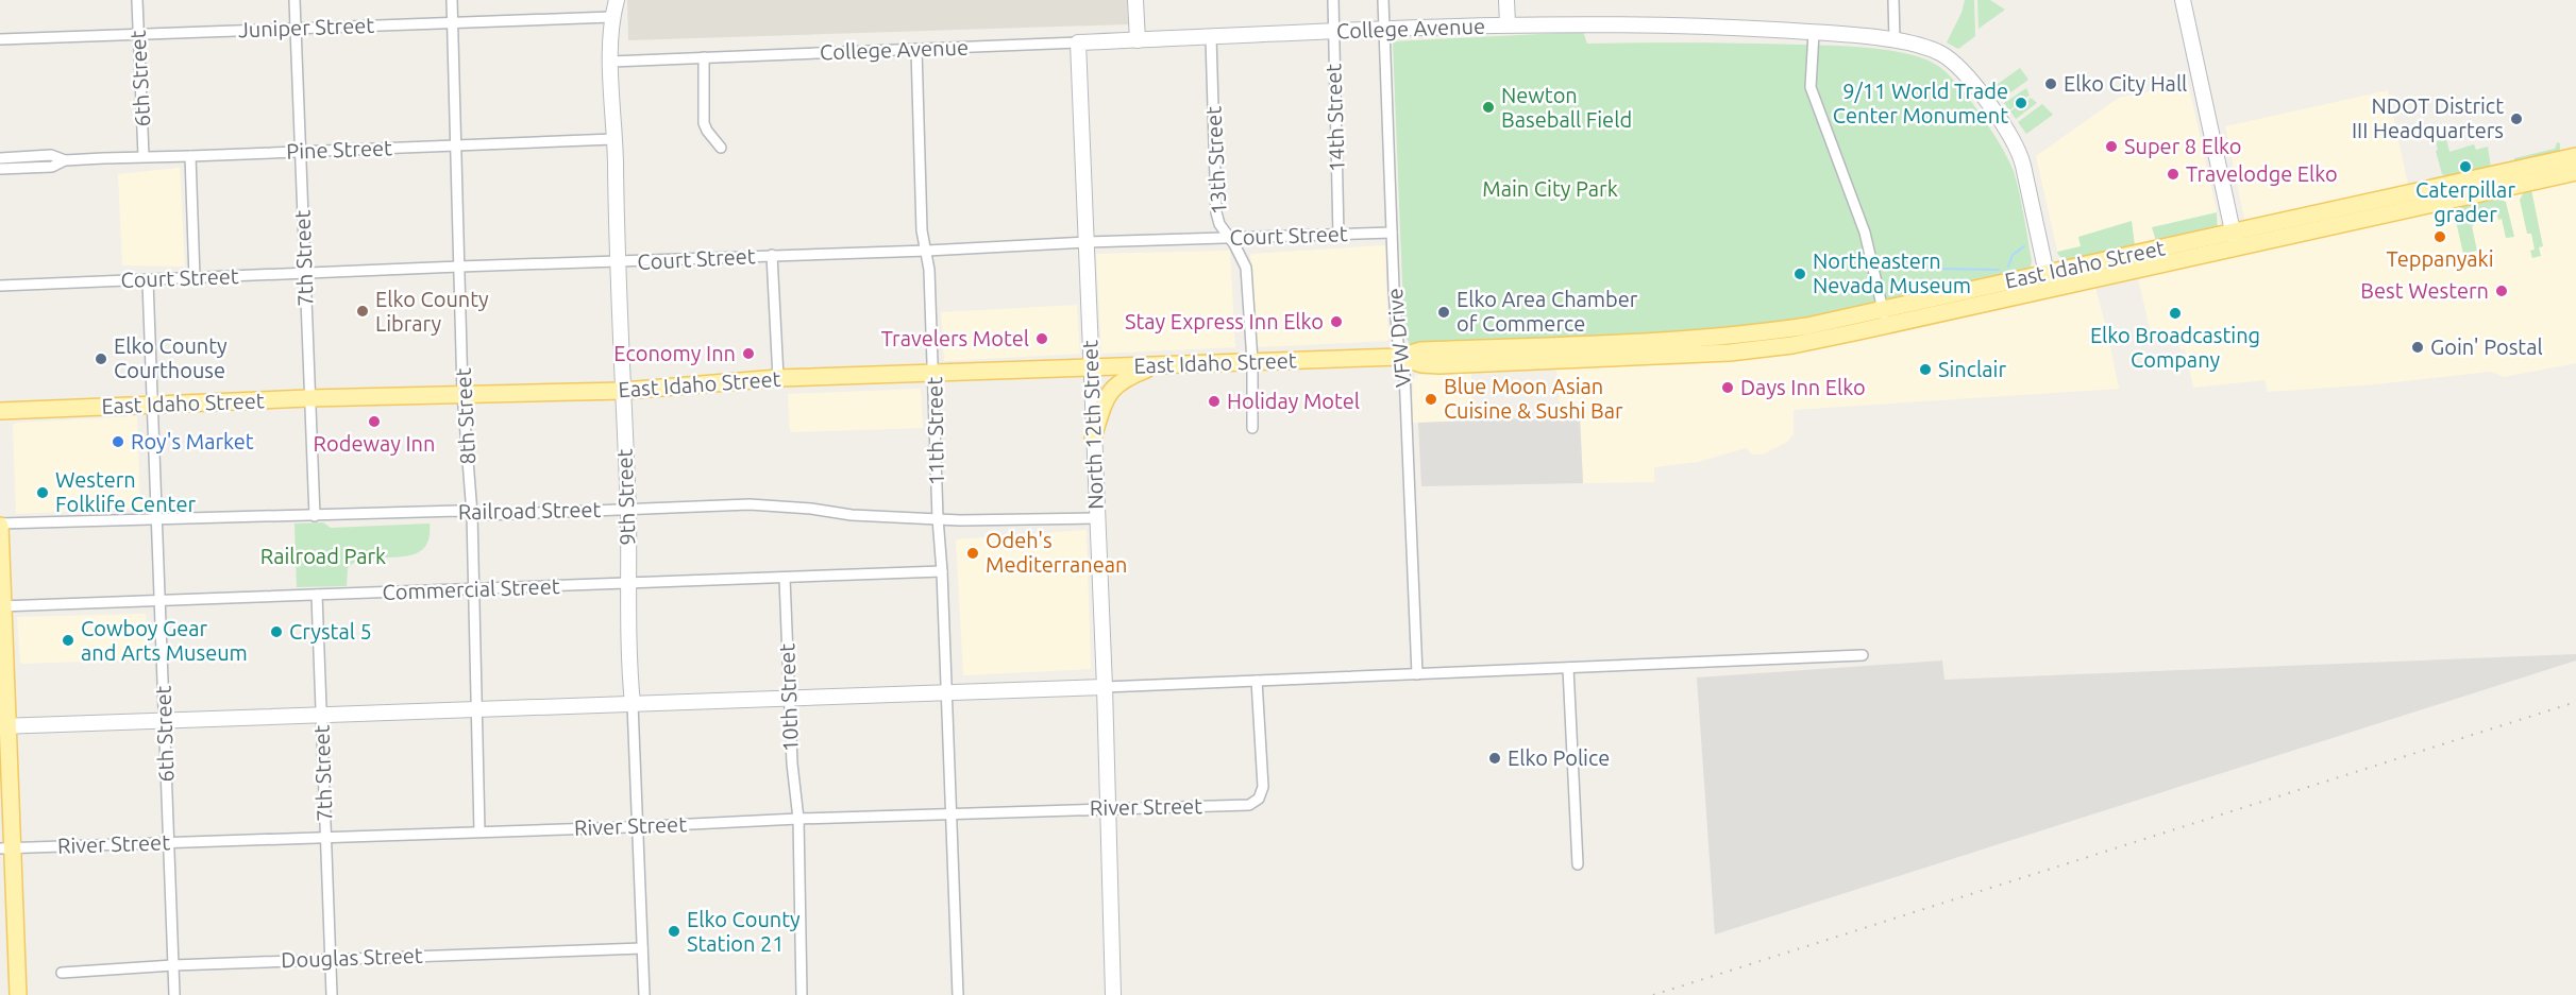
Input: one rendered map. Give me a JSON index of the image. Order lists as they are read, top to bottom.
{
  "streets": {
    "main road": ["East Idaho Street"],
    "street": [
      "Juniper Street",
      "College Avenue",
      "6th Street",
      "14th Street",
      "Pine Street",
      "13th Street",
      "Court Street",
      "7th Street",
      "VFW Drive",
      "8th Street",
      "North 12th Street",
      "11th Street",
      "9th Street",
      "Railroad Street",
      "Commercial Street",
      "10th Street",
      "River Street",
      "Douglas Street"
    ]
  },
  "crossings": [
    ["Juniper Street", "6th Street"],
    ["Juniper Street", "7th Street"],
    ["Juniper Street", "8th Street"],
    ["Juniper Street", "9th Street"],
    ["College Avenue", "14th Street"],
    ["College Avenue", "13th Street"],
    ["College Avenue", "East Idaho Street"],
    ["College Avenue", "VFW Drive"],
    ["College Avenue", "North 12th Street"],
    ["College Avenue", "11th Street"],
    ["College Avenue", "9th Street"],
    ["6th Street", "Pine Street"],
    ["6th Street", "Court Street"],
    ["6th Street", "East Idaho Street"],
    ["6th Street", "Railroad Street"],
    ["6th Street", "Commercial Street"],
    ["6th Street", "River Street"],
    ["6th Street", "Douglas Street"],
    ["14th Street", "Court Street"],
    ["Pine Street", "7th Street"],
    ["Pine Street", "8th Street"],
    ["Pine Street", "9th Street"],
    ["13th Street", "Court Street"],
    ["13th Street", "East Idaho Street"],
    ["Court Street", "7th Street"],
    ["Court Street", "VFW Drive"],
    ["Court Street", "8th Street"],
    ["Court Street", "North 12th Street"],
    ["Court Street", "11th Street"],
    ["Court Street", "9th Street"],
    ["7th Street", "East Idaho Street"],
    ["7th Street", "Railroad Street"],
    ["7th Street", "Commercial Street"],
    ["7th Street", "River Street"],
    ["7th Street", "Douglas Street"],
    ["East Idaho Street", "VFW Drive"],
    ["East Idaho Street", "8th Street"],
    ["East Idaho Street", "North 12th Street"],
    ["East Idaho Street", "11th Street"],
    ["East Idaho Street", "9th Street"],
    ["8th Street", "Railroad Street"],
    ["8th Street", "Commercial Street"],
    ["8th Street", "River Street"],
    ["North 12th Street", "Railroad Street"],
    ["North 12th Street", "River Street"],
    ["11th Street", "Railroad Street"],
    ["11th Street", "Commercial Street"],
    ["11th Street", "River Street"],
    ["9th Street", "Railroad Street"],
    ["9th Street", "Commercial Street"],
    ["9th Street", "River Street"],
    ["9th Street", "Douglas Street"],
    ["Commercial Street", "10th Street"],
    ["10th Street", "River Street"]
  ],
  "parks": ["Main City Park", "Railroad Park"],
  "places": [
    "Elko City Hall",
    "9/11 World Trade Center Monument",
    "Newton Baseball Field",
    "NDOT District III Headquarters",
    "Super 8 Elko",
    "Caterpillar grader",
    "Travelodge Elko",
    "Teppanyaki",
    "Northeastern Nevada Museum",
    "Best Western",
    "Elko County Library",
    "Elko Area Chamber of Commerce",
    "Elko Broadcasting Company",
    "Stay Express Inn Elko",
    "Travelers Motel",
    "Goin' Postal",
    "Economy Inn",
    "Elko County Courthouse",
    "Sinclair",
    "Days Inn Elko",
    "Blue Moon Asian Cuisine & Sushi Bar",
    "Holiday Motel",
    "Rodeway Inn",
    "Roy's Market",
    "Western Folklife Center",
    "Odeh's Mediterranean",
    "Crystal 5",
    "Cowboy Gear and Arts Museum",
    "Elko Police",
    "Elko County Station 21"
  ]
}
